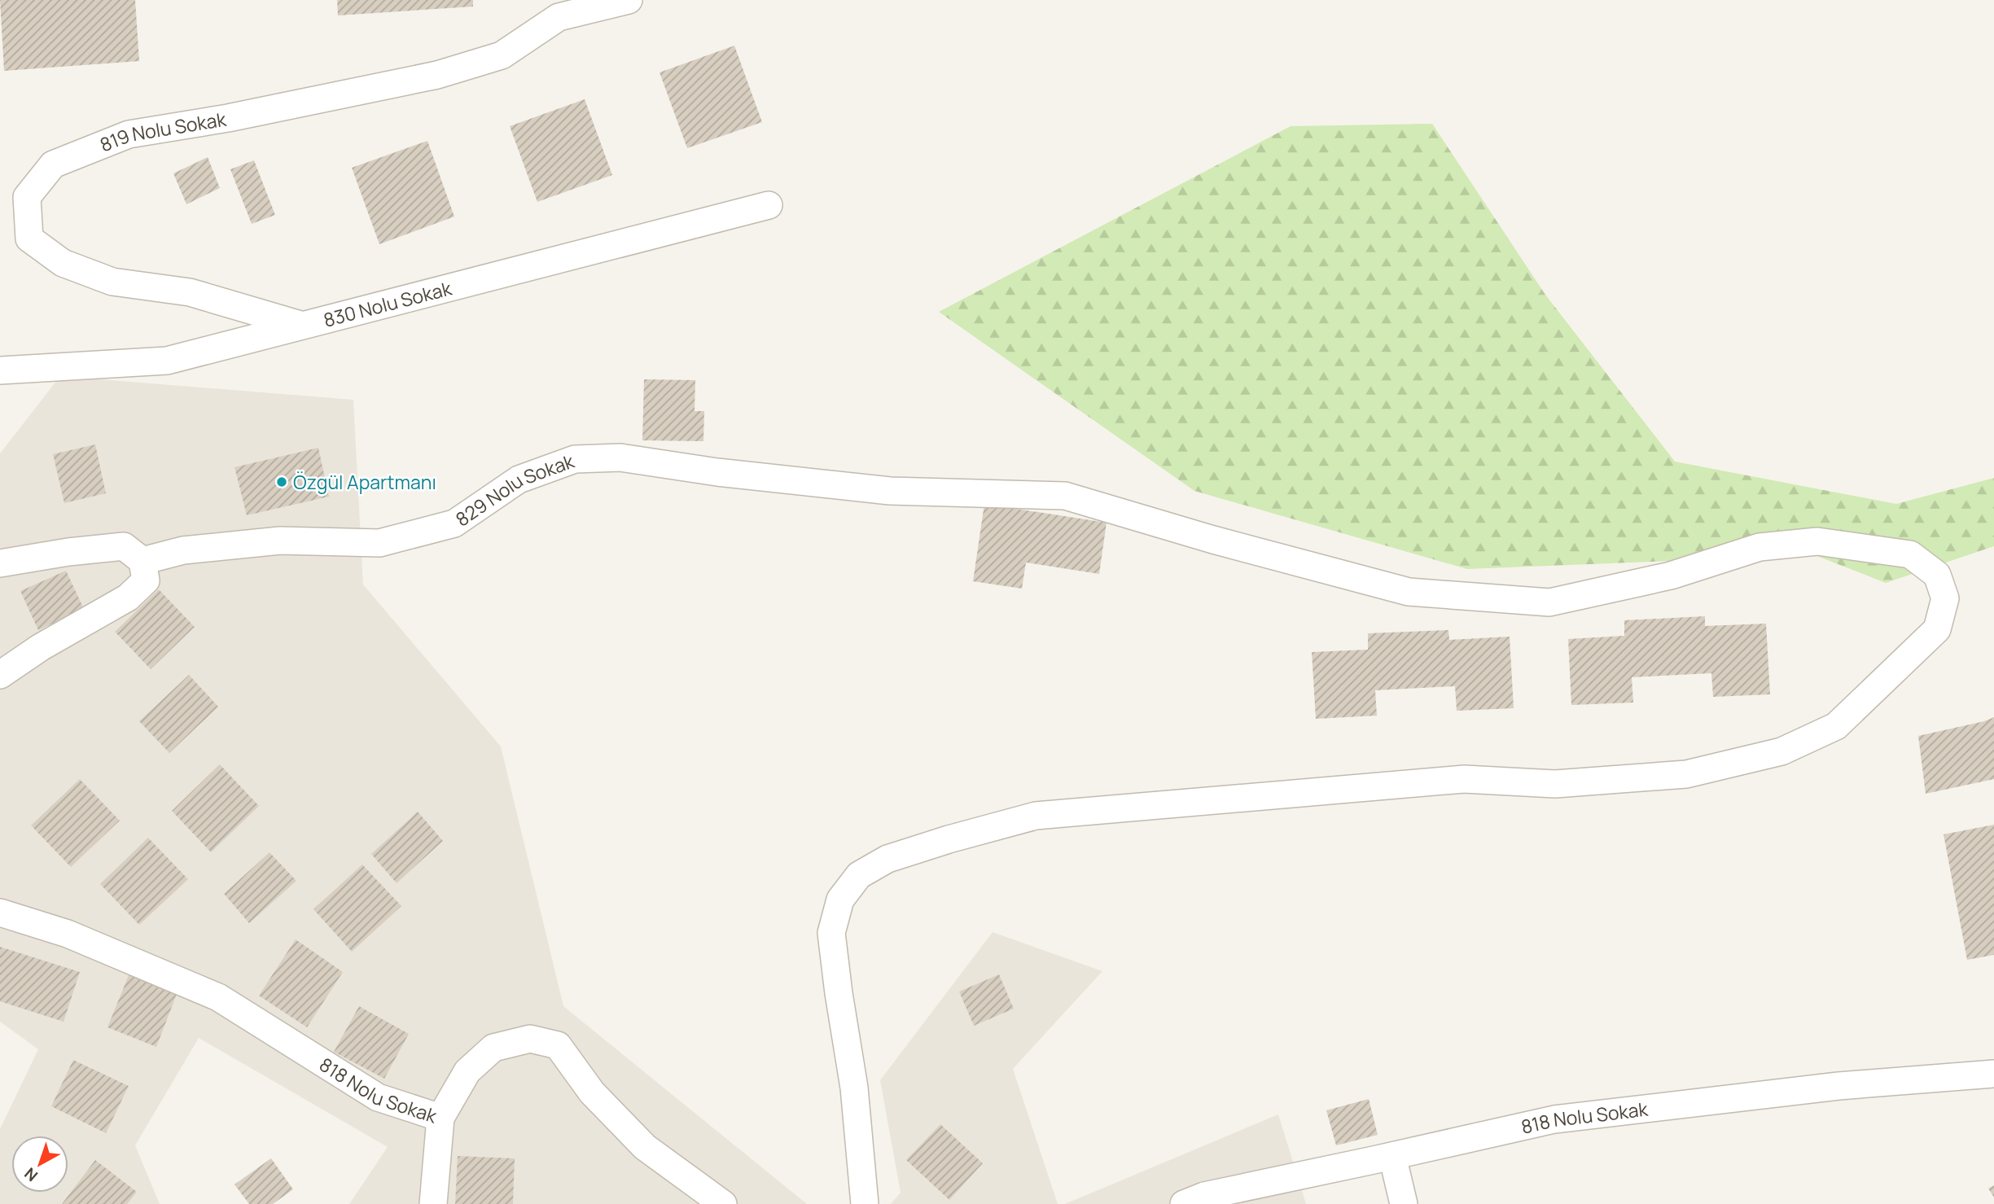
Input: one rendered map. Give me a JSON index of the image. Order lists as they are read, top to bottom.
{
  "streets": {
    "street": [
      "819 Nolu Sokak",
      "830 Nolu Sokak",
      "829 Nolu Sokak",
      "818 Nolu Sokak"
    ]
  },
  "crossings": [
    ["819 Nolu Sokak", "830 Nolu Sokak"]
  ],
  "places": ["Özgül Apartmanı"],
  "north": "bottom left"
}
